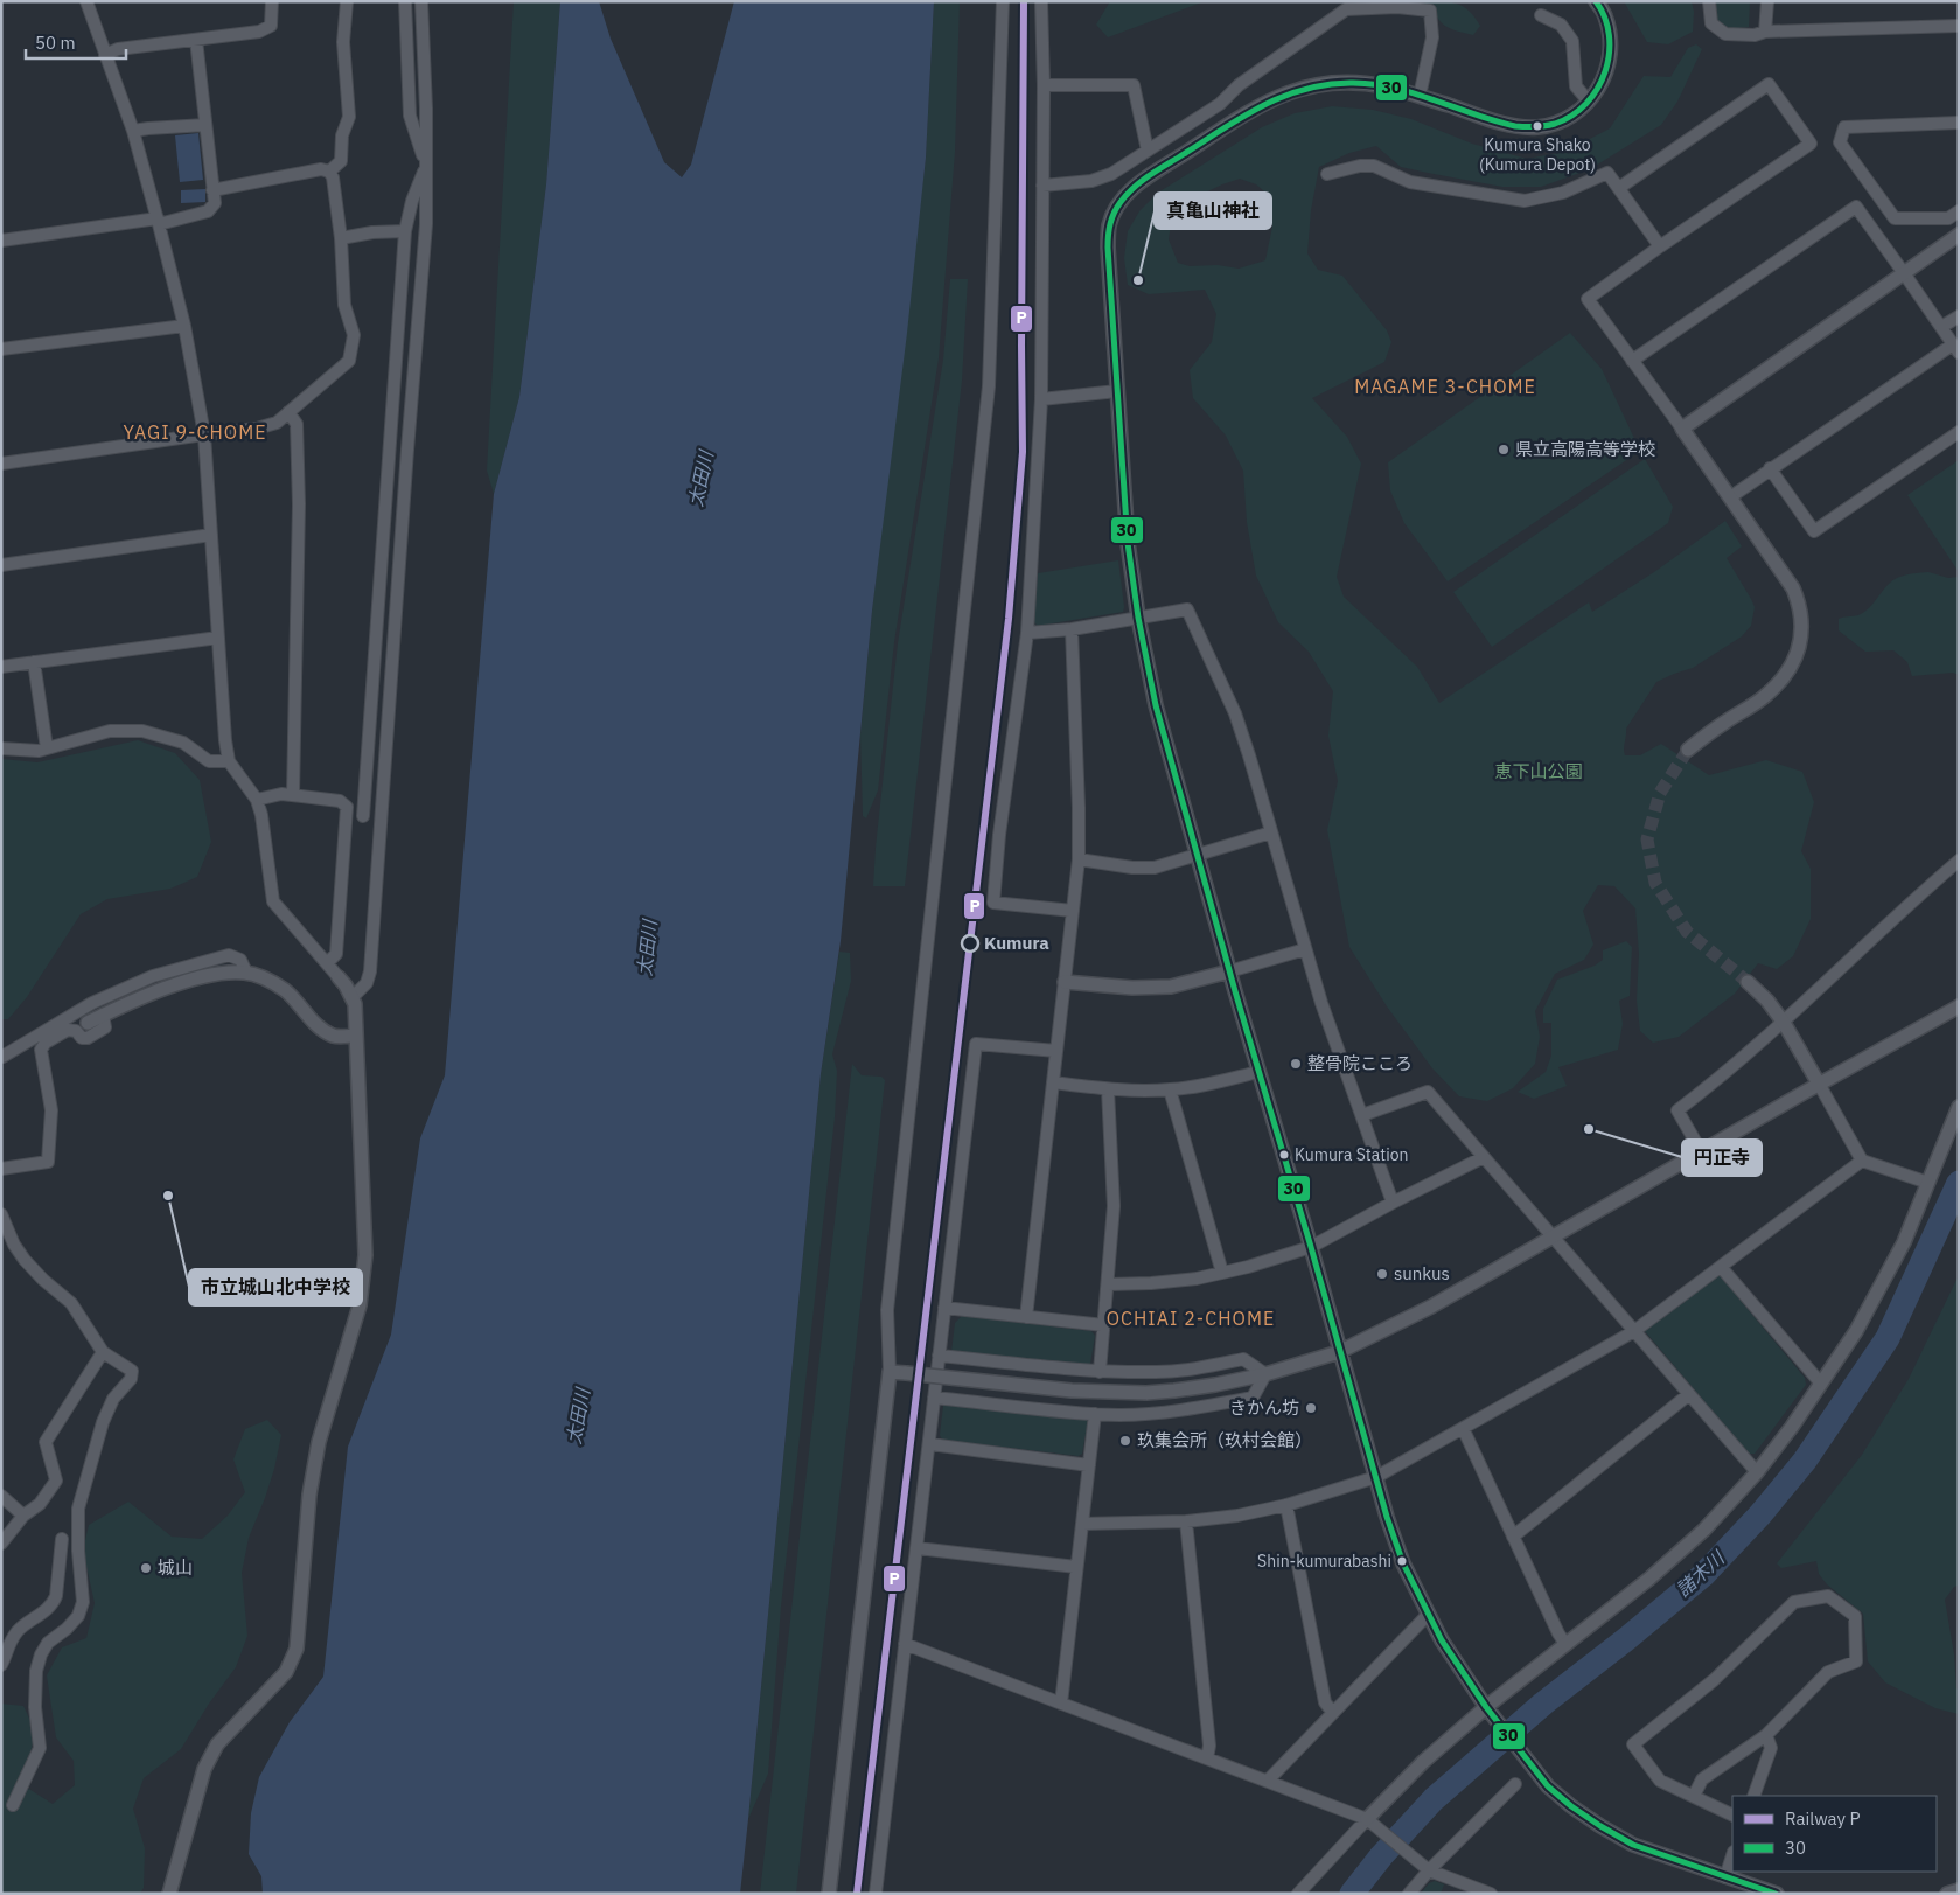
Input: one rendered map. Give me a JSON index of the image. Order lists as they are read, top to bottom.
{
  "districts": ["MAGAME 3-CHOME", "YAGI 9-CHOME", "OCHIAI 2-CHOME"],
  "water": ["太田川", "諸木川"],
  "parks": ["恵下山公園"],
  "places": [
    "Kumura Shako (Kumura Depot)",
    "真亀山神社",
    "県立高陽高等学校",
    "Kumura",
    "整骨院こころ",
    "円正寺",
    "Kumura Station",
    "市立城山北中学校",
    "sunkus",
    "きかん坊",
    "玖集会所（玖村会館）",
    "Shin-kumurabashi",
    "城山"
  ],
  "lines": ["rail line P", "transit line 30"],
  "legend": ["Railway P", "30"],
  "scale_bar": "50 m"
}
